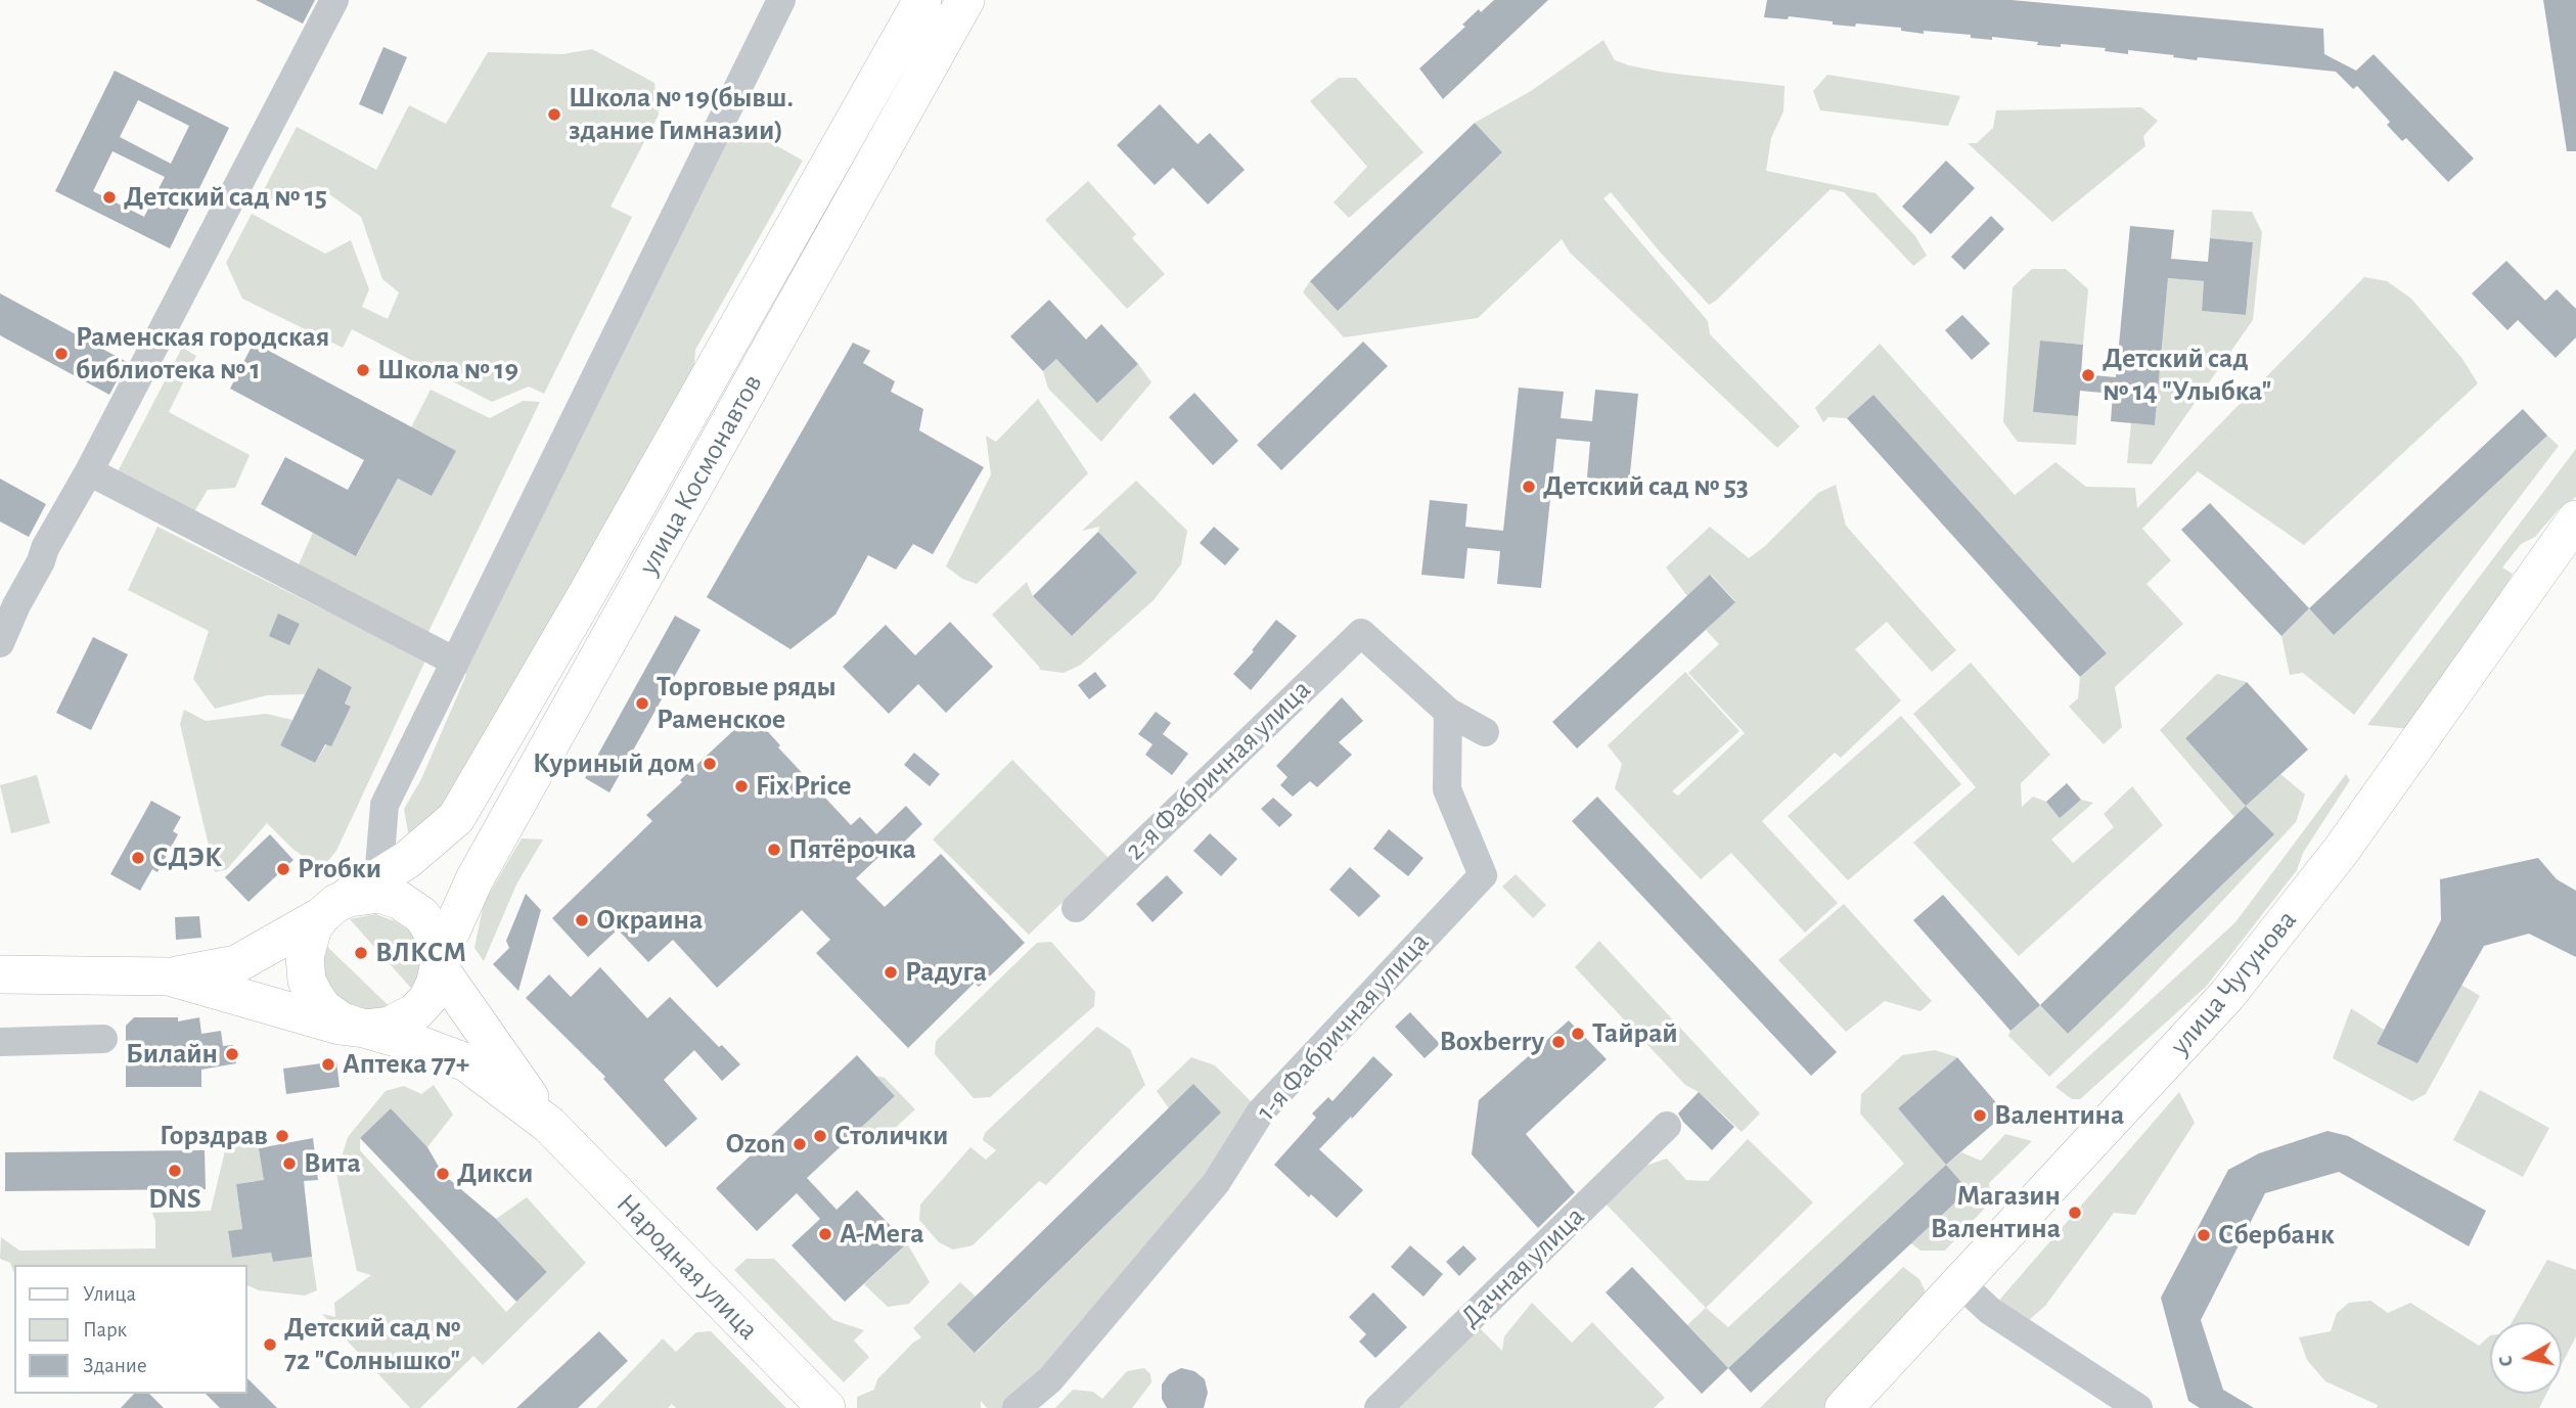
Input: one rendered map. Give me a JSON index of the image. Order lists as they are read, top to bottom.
{
  "streets": {
    "main road": ["улица Космонавтов", "улица Чугунова", "Народная улица"],
    "street": ["2-я Фабричная улица", "1-я Фабричная улица", "Дачная улица"]
  },
  "crossings": [
    ["улица Космонавтов", "Народная улица"],
    ["2-я Фабричная улица", "1-я Фабричная улица"]
  ],
  "places": [
    "Школа № 19(бывш. здание Гимназии)",
    "Детский сад № 15",
    "Раменская городская библиотека № 1",
    "Школа № 19",
    "Детский сад № 14 \"Улыбка\"",
    "Детский сад № 53",
    "Торговые ряды Раменское",
    "Куриный дом",
    "Fix Price",
    "Пятёрочка",
    "СДЭК",
    "Proбки",
    "Окраина",
    "ВЛКСМ",
    "Радуга",
    "Тайрай",
    "Boxberry",
    "Билайн",
    "Аптека 77+",
    "Валентина",
    "Горздрав",
    "Столички",
    "Ozon",
    "Вита",
    "DNS",
    "Дикси",
    "Магазин Валентина",
    "А-Мега",
    "Сбербанк",
    "Детский сад № 72 \"Солнышко\""
  ],
  "legend": ["Улица", "Парк", "Здание"],
  "north": "left"
}
